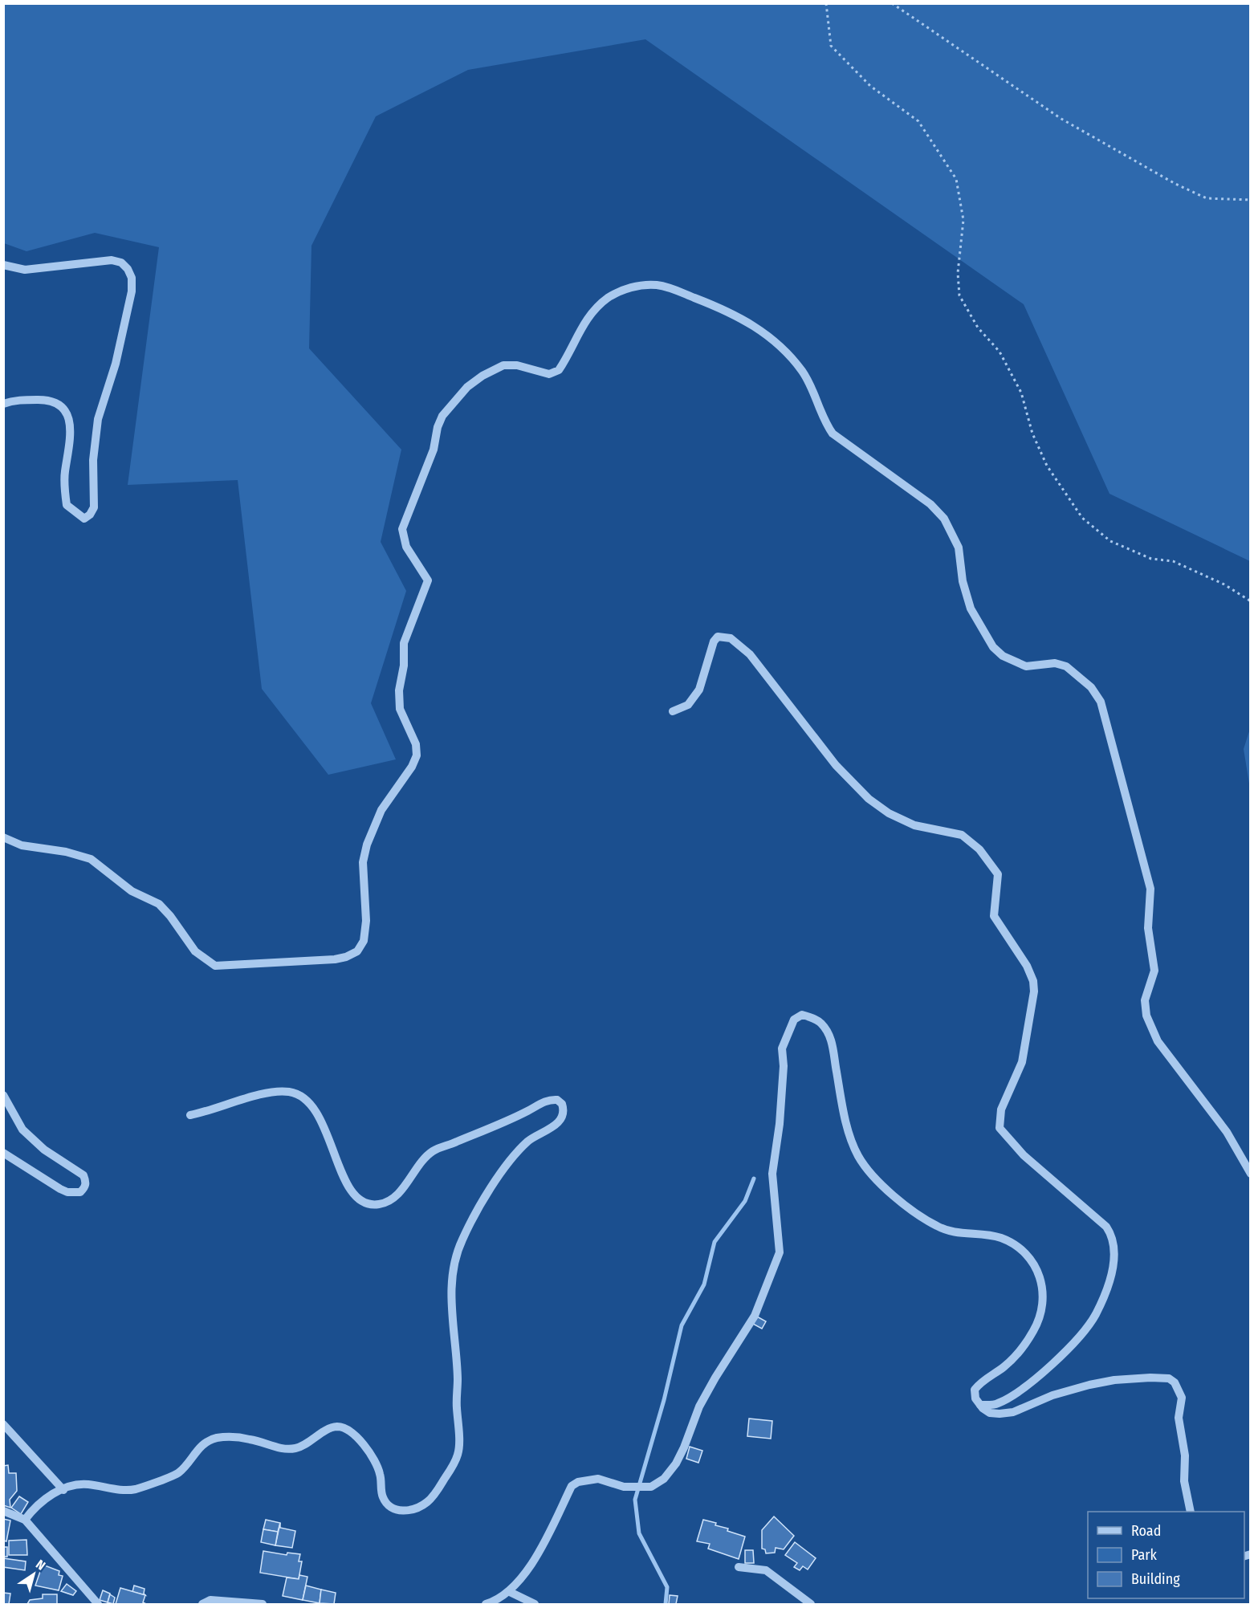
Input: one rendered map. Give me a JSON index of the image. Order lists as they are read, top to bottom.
{
  "legend": ["Road", "Park", "Building"],
  "north": "top right"
}
